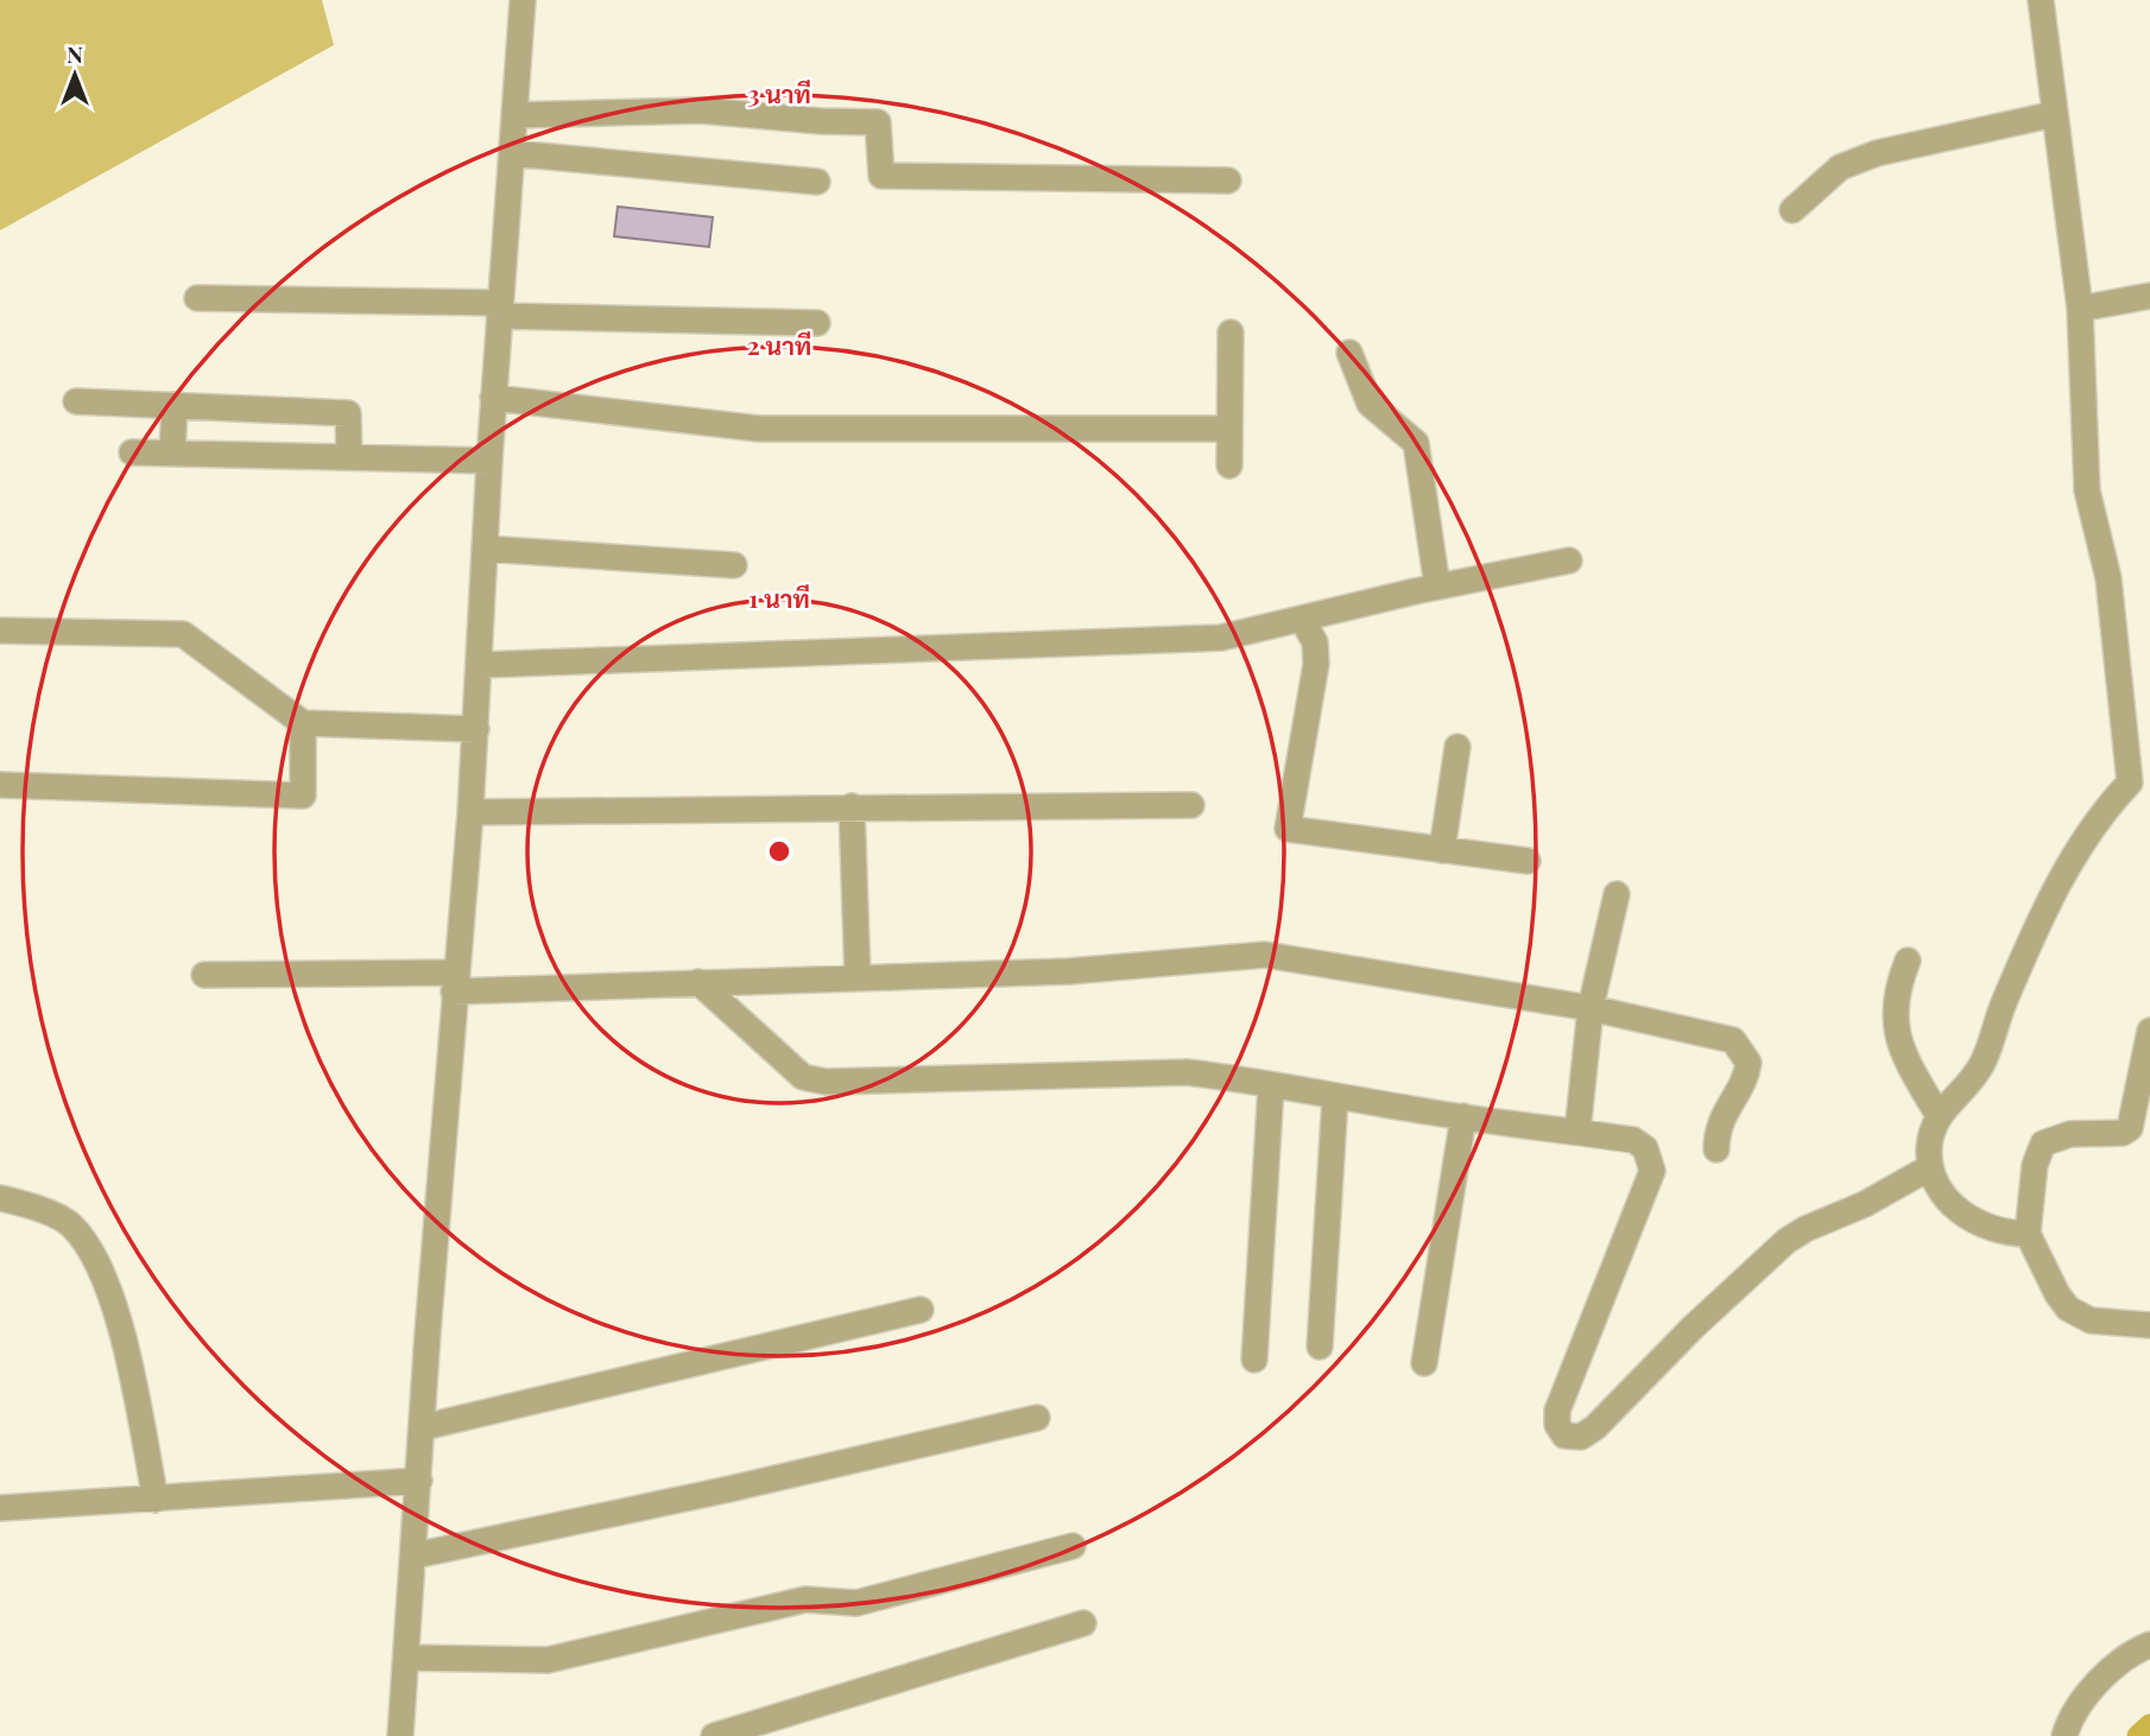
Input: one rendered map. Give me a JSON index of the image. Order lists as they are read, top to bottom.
{
  "north": "top",
  "rings": ["3 นาที", "2 นาที", "1 นาที"]
}
